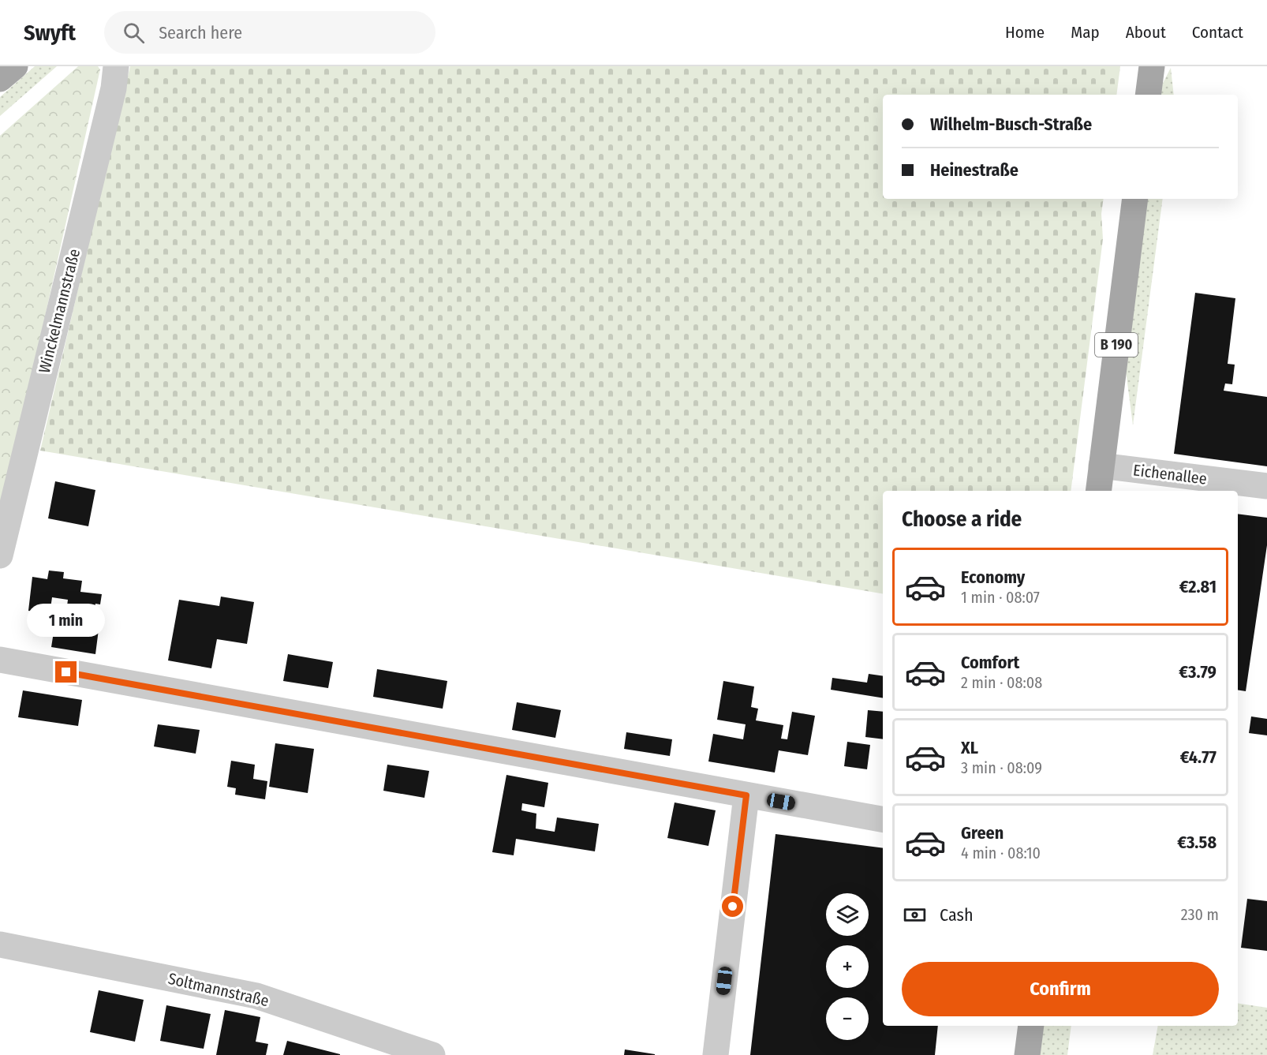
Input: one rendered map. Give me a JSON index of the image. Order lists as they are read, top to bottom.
{
  "streets": {
    "main road": ["B 190"],
    "street": ["Winckelmannstraße", "Eichenallee", "Soltmannstraße"]
  },
  "crossings": [
    ["B 190", "Eichenallee"]
  ],
  "page": {
    "header": "Swyft",
    "search": "Search here",
    "nav": [
      "Home",
      "Map",
      "About",
      "Contact"
    ],
    "banner": ["Wilhelm-Busch-Straße", "Heinestraße"],
    "heading": "Choose a ride",
    "list": [
      {
        "name": "Economy",
        "note": "1 min · 08:07",
        "value": "€2.81"
      },
      {
        "name": "Comfort",
        "note": "2 min · 08:08",
        "value": "€3.79"
      },
      {
        "name": "XL",
        "note": "3 min · 08:09",
        "value": "€4.77"
      },
      {
        "name": "Green",
        "note": "4 min · 08:10",
        "value": "€3.58"
      }
    ],
    "bubble": "1 min",
    "pay": ["Cash", "230 m"],
    "map_buttons": ["+", "−"],
    "buttons": "Confirm"
  }
}
